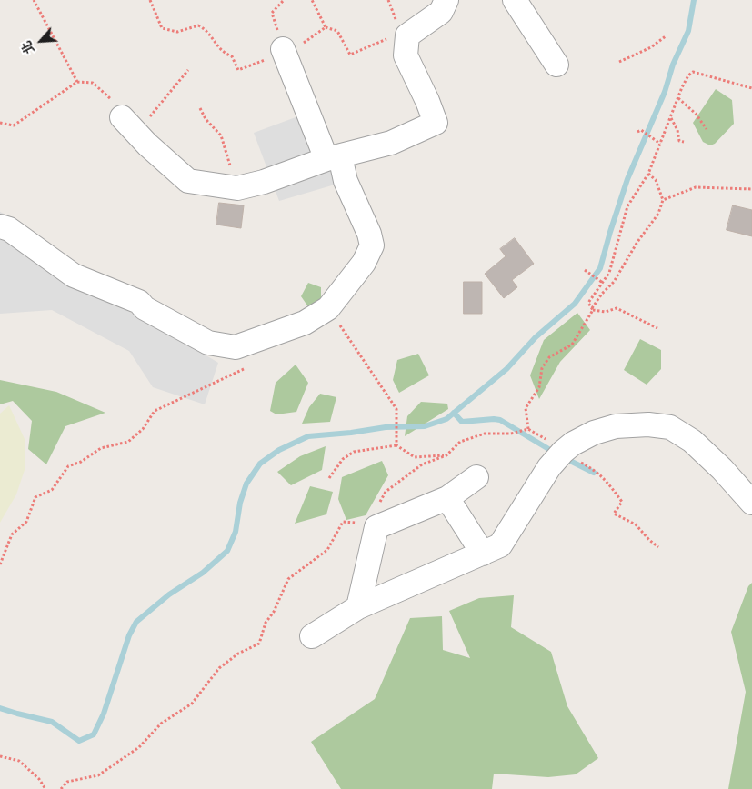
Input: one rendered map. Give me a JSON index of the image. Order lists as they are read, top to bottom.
{
  "north": "bottom left"
}
